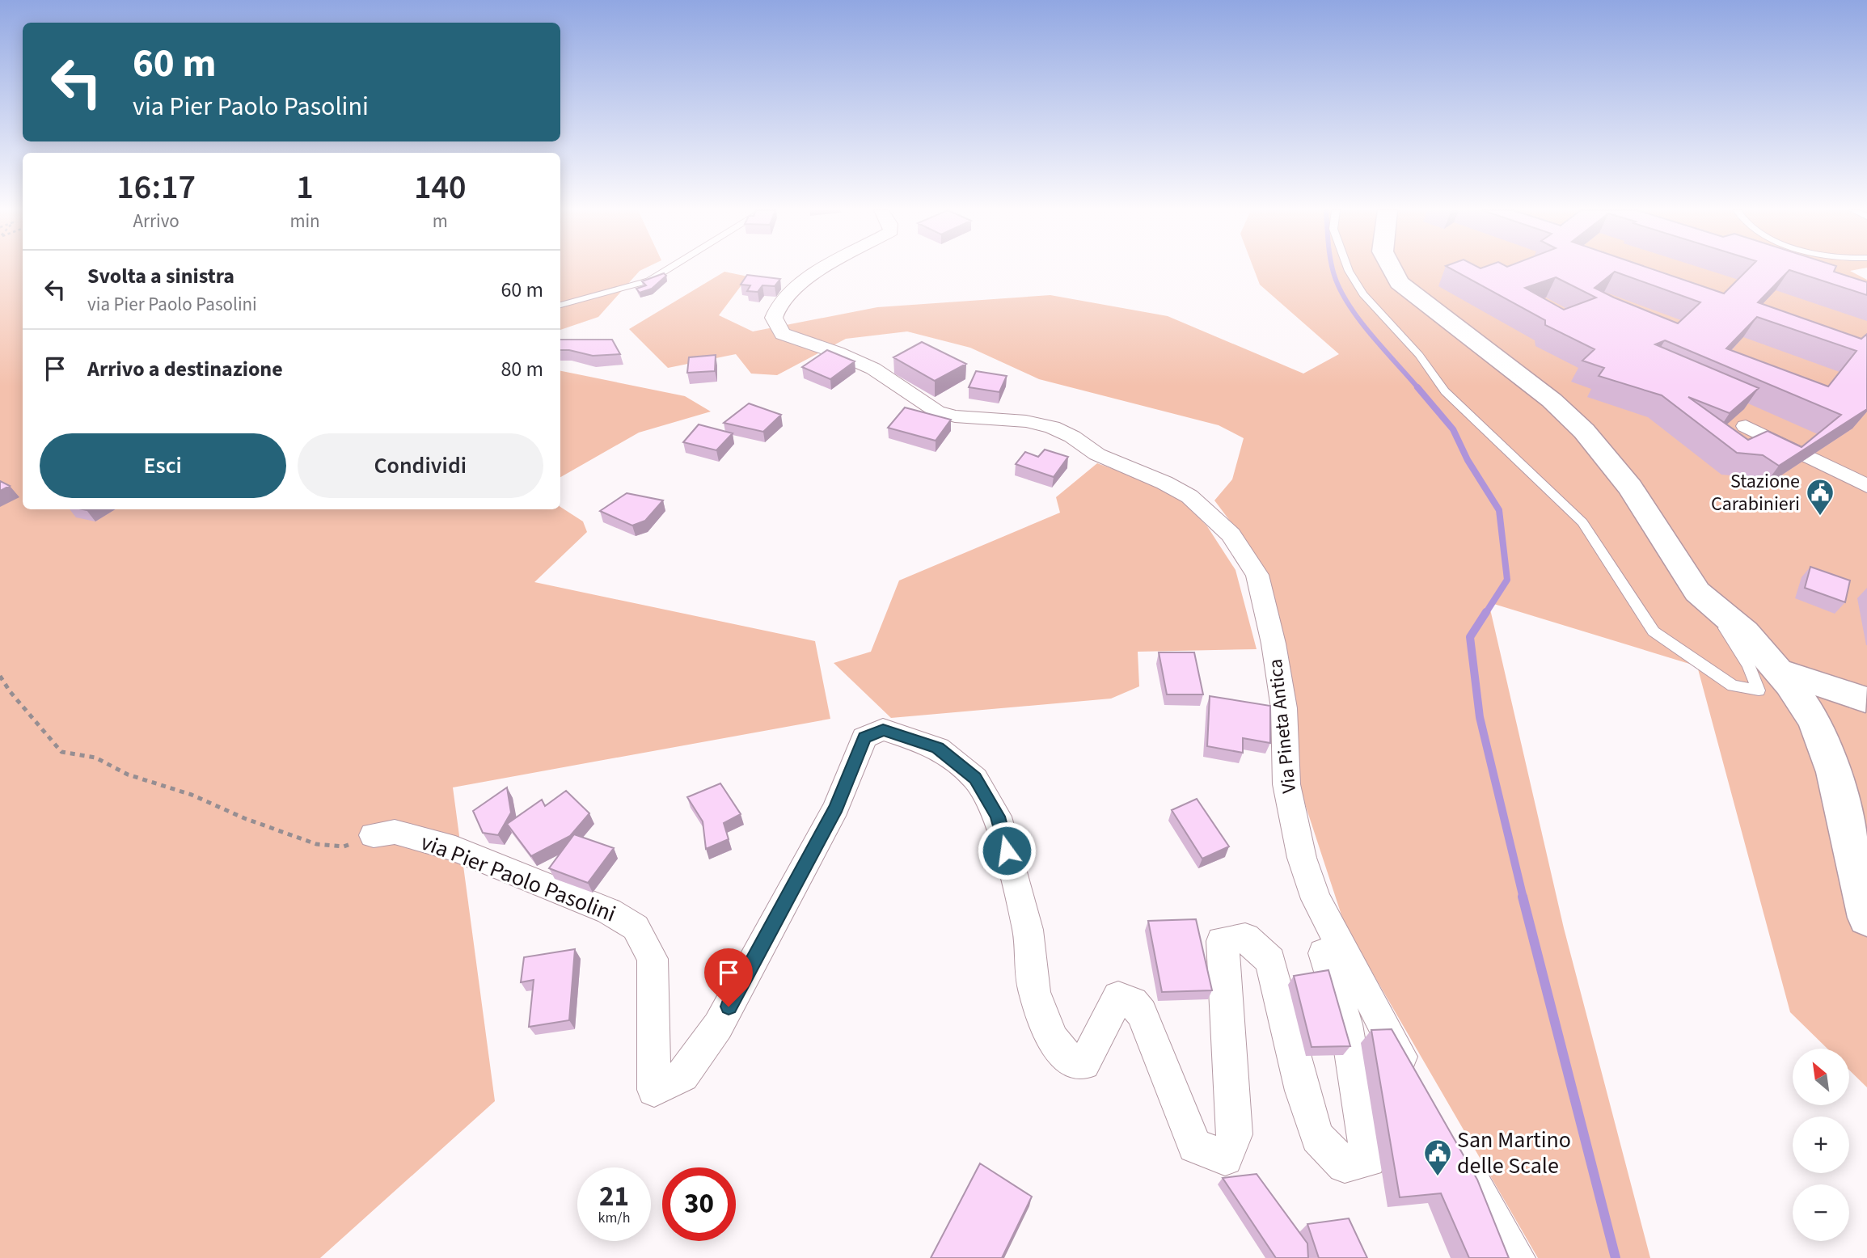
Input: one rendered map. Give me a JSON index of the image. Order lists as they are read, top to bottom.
{
  "streets": {
    "street": ["Via Pineta Antica", "via Pier Paolo Pasolini"]
  },
  "crossings": [
    ["Via Pineta Antica", "via Pier Paolo Pasolini"]
  ],
  "places": {
    "public building": ["Stazione Carabinieri", "San Martino delle Scale"]
  },
  "north": "top left",
  "page": {
    "turn": ["60 m", "via Pier Paolo Pasolini"],
    "eta": [
      "16:17",
      "Arrivo",
      "1",
      "min",
      "140",
      "m"
    ],
    "list": [
      {
        "name": "Svolta a sinistra",
        "note": "via Pier Paolo Pasolini",
        "value": "60 m"
      },
      {
        "name": "Arrivo a destinazione",
        "value": "80 m"
      }
    ],
    "buttons": ["Esci", "Condividi"],
    "map_buttons": ["+", "−"],
    "speed": "21 km/h",
    "limit": "30"
  }
}
